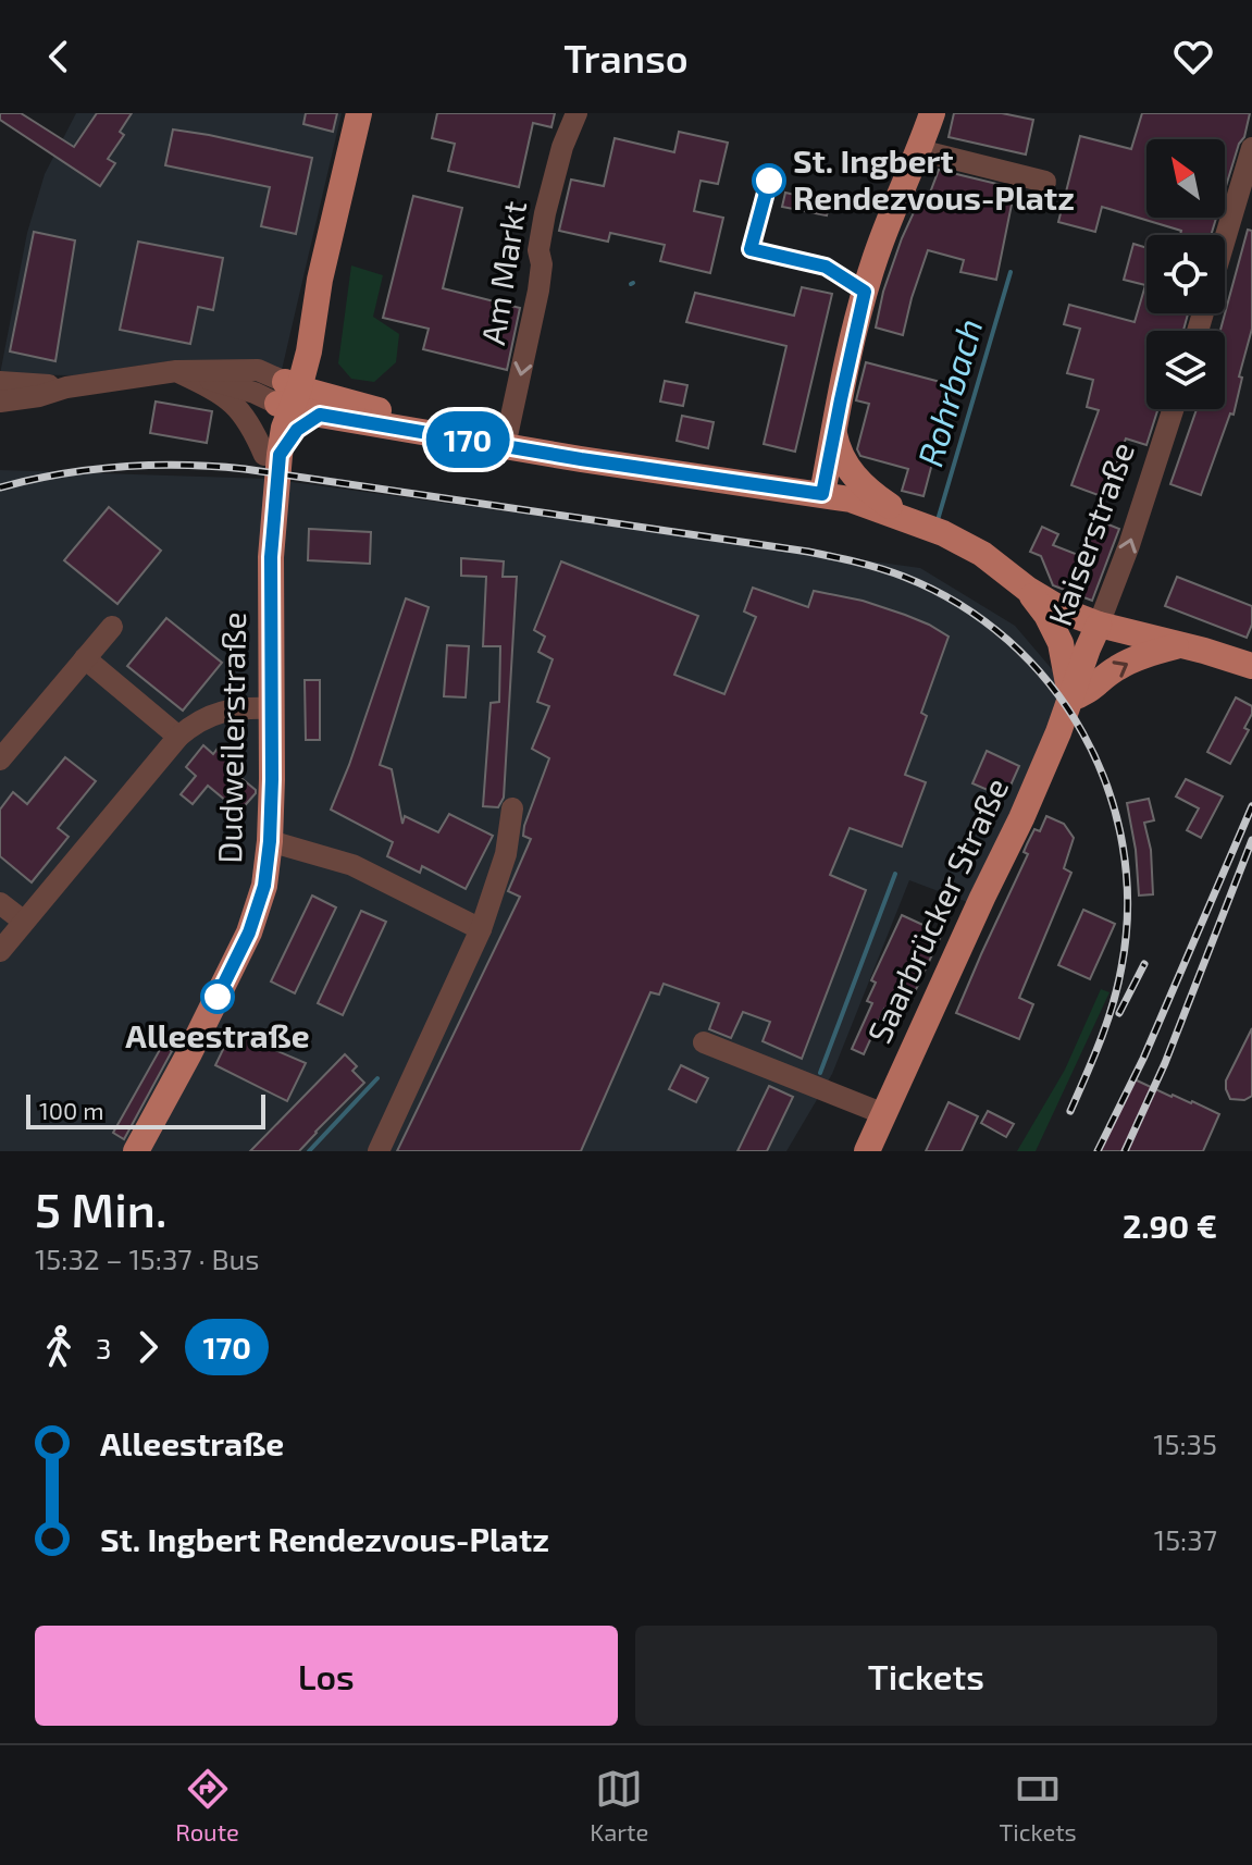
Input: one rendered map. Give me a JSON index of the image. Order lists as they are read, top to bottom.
{
  "streets": {
    "main road": ["Kaiserstraße", "Dudweilerstraße", "Saarbrücker Straße"],
    "street": ["Am Markt"]
  },
  "crossings": [
    ["Kaiserstraße", "Saarbrücker Straße"]
  ],
  "one_way": ["Am Markt", "Kaiserstraße"],
  "water": ["Rohrbach"],
  "places": ["St. Ingbert Rendezvous-Platz", "Alleestraße"],
  "lines": ["bus line 170"],
  "scale_bar": "100 m",
  "north": "top left",
  "page": {
    "header": "Transo",
    "on_map": "170",
    "scale": "100 m",
    "heading": ["5 Min.", "15:32 – 15:37 · Bus", "2.90 €"],
    "legs": ["3", "170"],
    "list": [
      {
        "name": "Alleestraße",
        "value": "15:35"
      },
      {
        "name": "St. Ingbert Rendezvous-Platz",
        "value": "15:37"
      }
    ],
    "buttons": ["Los", "Tickets"],
    "tabs": ["Route", "Karte", "Tickets"]
  }
}
